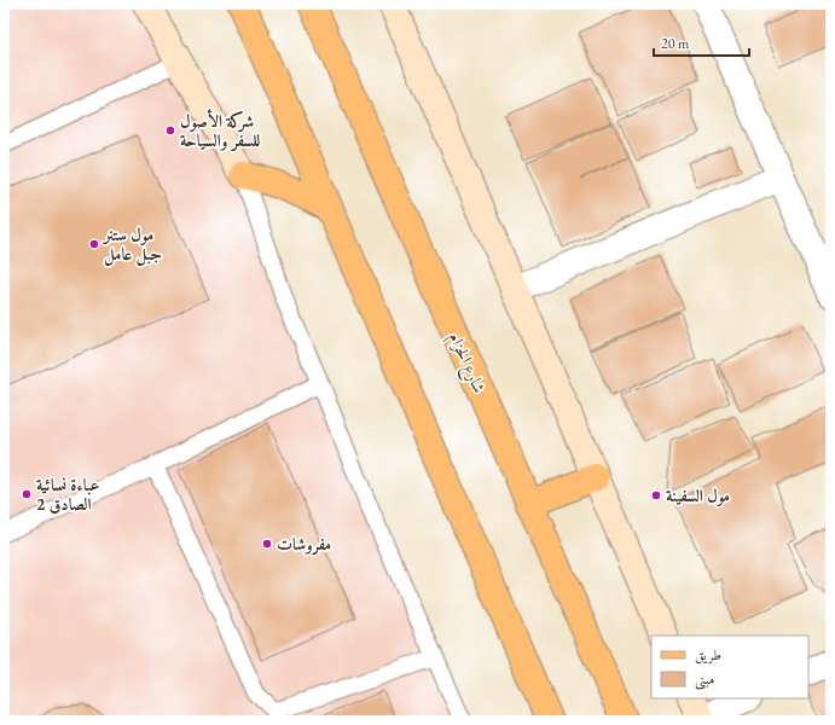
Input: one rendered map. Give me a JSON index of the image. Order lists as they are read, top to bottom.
{
  "streets": {
    "main road": ["شارع الحزام"]
  },
  "places": [
    "شركة الأصول للسفر والسياحة",
    "مول ستنر جبل عامل",
    "عباءة نسائية الصادق 2",
    "مول السفينة",
    "مفروشات"
  ],
  "legend": ["طريق", "مبنى"],
  "scale_bar": "20 m"
}
